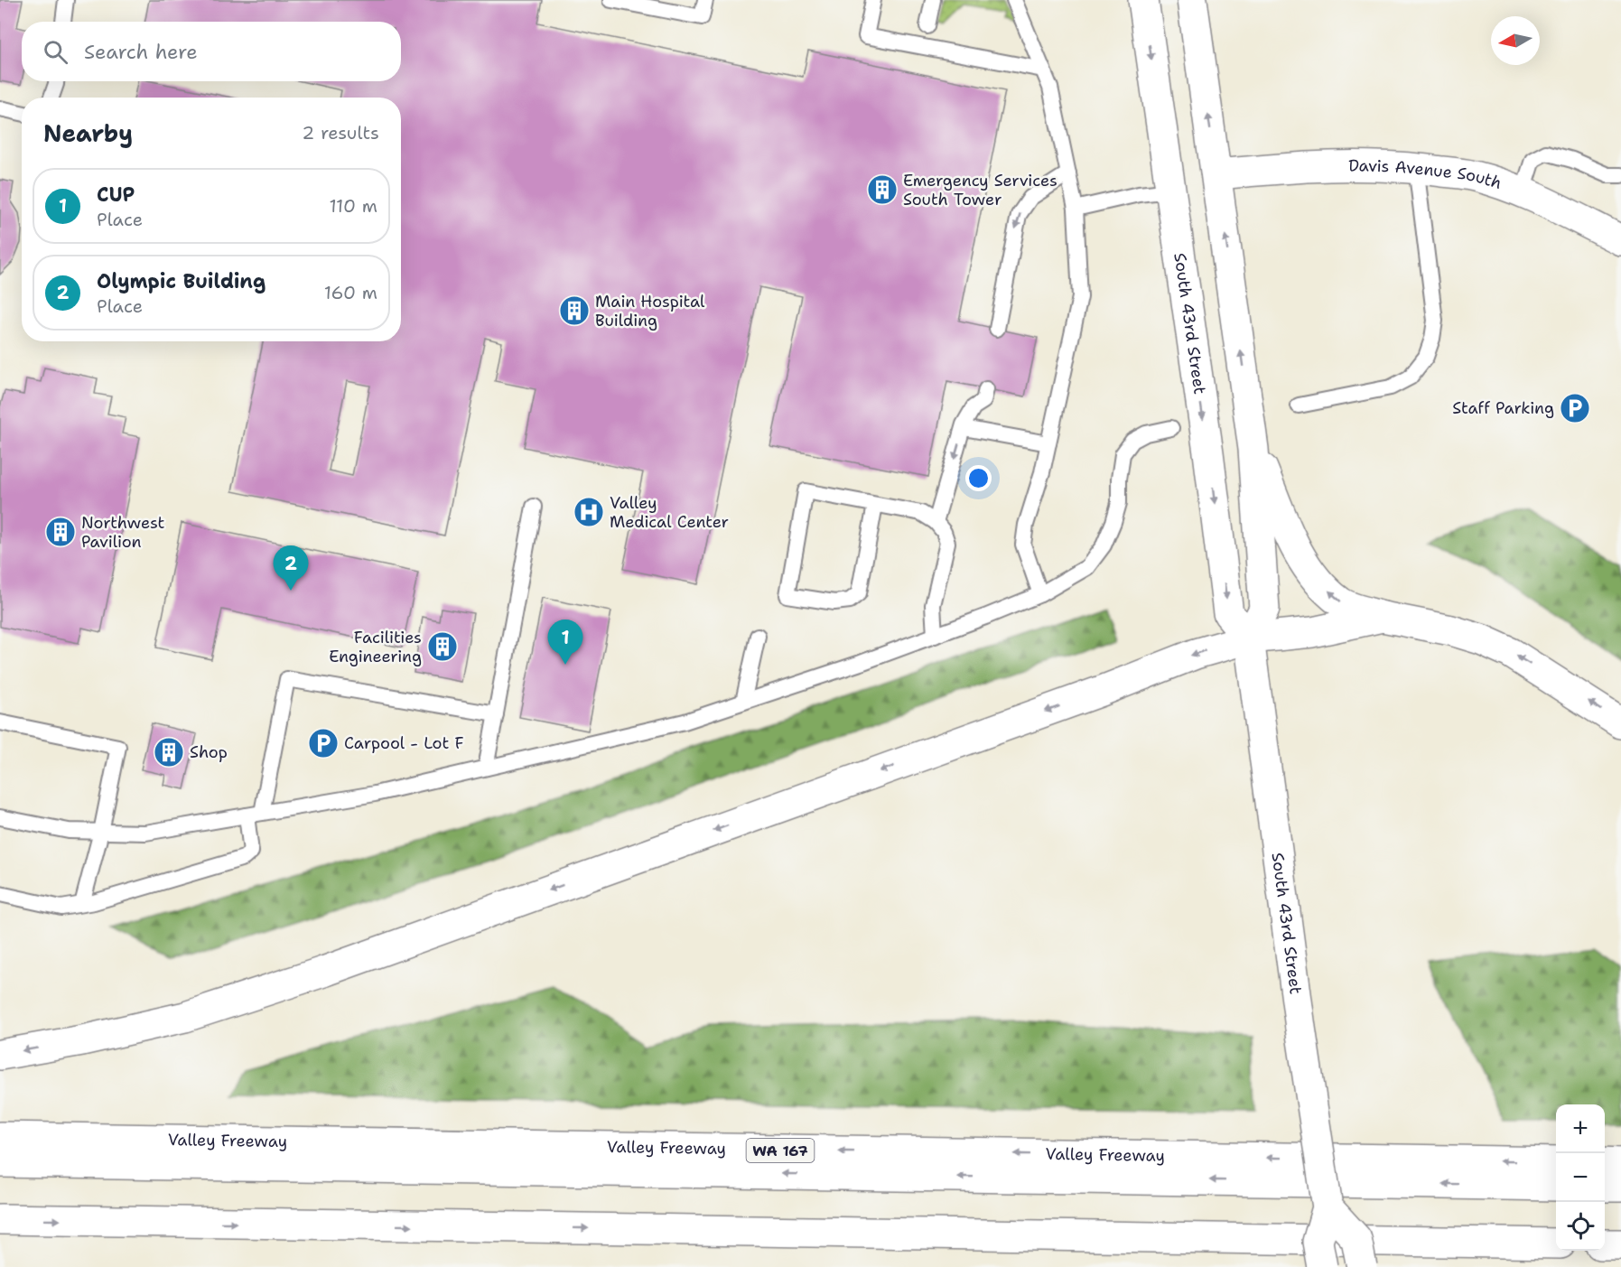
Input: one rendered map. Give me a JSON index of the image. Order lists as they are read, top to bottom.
{
  "streets": {
    "main road": [
      "Davis Avenue South",
      "South 43rd Street",
      "Valley Freeway",
      "WA 167"
    ]
  },
  "places": {
    "building": [
      "Emergency Services South Tower",
      "Main Hospital Building",
      "Northwest Pavilion",
      "Facilities Engineering",
      "Shop"
    ],
    "parking": ["Staff Parking", "Carpool - Lot F"],
    "hospital": ["Valley Medical Center"]
  },
  "north": "left",
  "page": {
    "search": "Search here",
    "heading": ["Nearby", "2 results"],
    "list": [
      {
        "mark": "1",
        "name": "CUP",
        "note": "Place",
        "value": "110 m"
      },
      {
        "mark": "2",
        "name": "Olympic Building",
        "note": "Place",
        "value": "160 m"
      }
    ],
    "pins": ["2", "1"],
    "map_buttons": ["+", "−"]
  }
}
